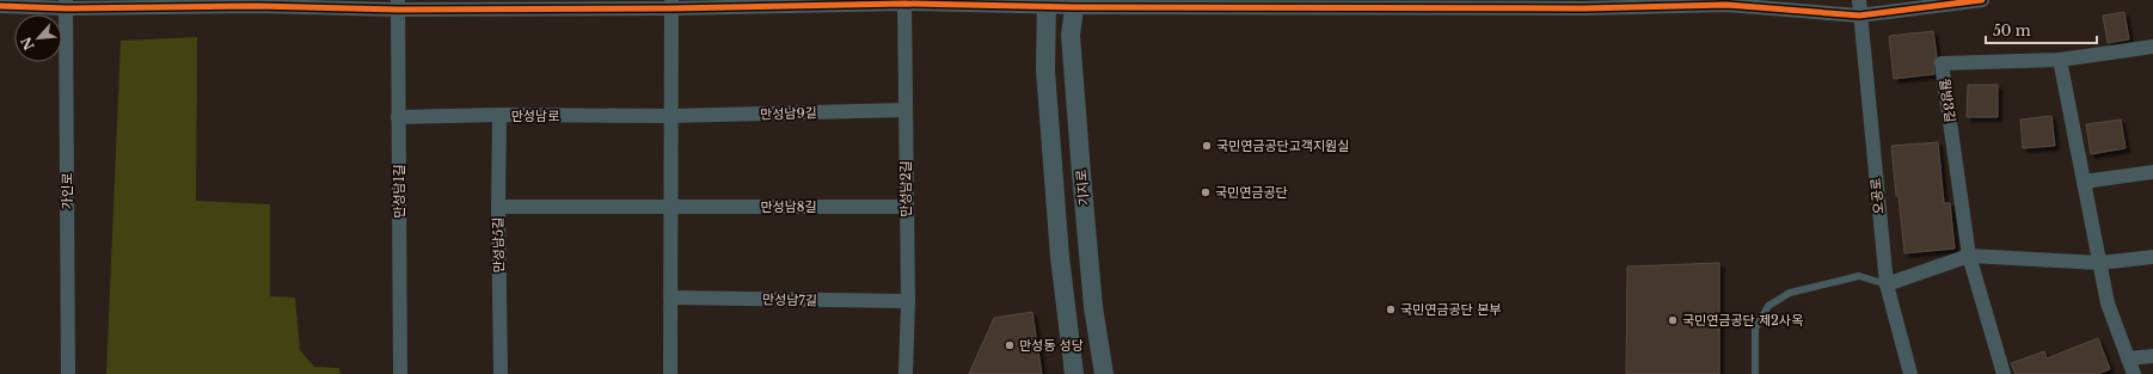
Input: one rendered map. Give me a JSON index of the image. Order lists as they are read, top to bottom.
{
  "streets": {
    "street": [
      "월방3길",
      "만성남9길",
      "만성남로",
      "기지로",
      "만성남2길",
      "가인로",
      "만성남1길",
      "오공로",
      "만성남8길",
      "만성남5길",
      "만성남7길"
    ]
  },
  "crossings": [
    ["만성남9길", "만성남로"],
    ["만성남9길", "만성남2길"],
    ["만성남로", "만성남1길"],
    ["만성남로", "만성남5길"],
    ["만성남2길", "만성남8길"],
    ["만성남2길", "만성남7길"]
  ],
  "places": [
    "국민연금공단고객지원실",
    "국민연금공단",
    "국민연금공단 본부",
    "국민연금공단 제2사옥",
    "만성동 성당"
  ],
  "scale_bar": "50 m",
  "north": "bottom left"
}
